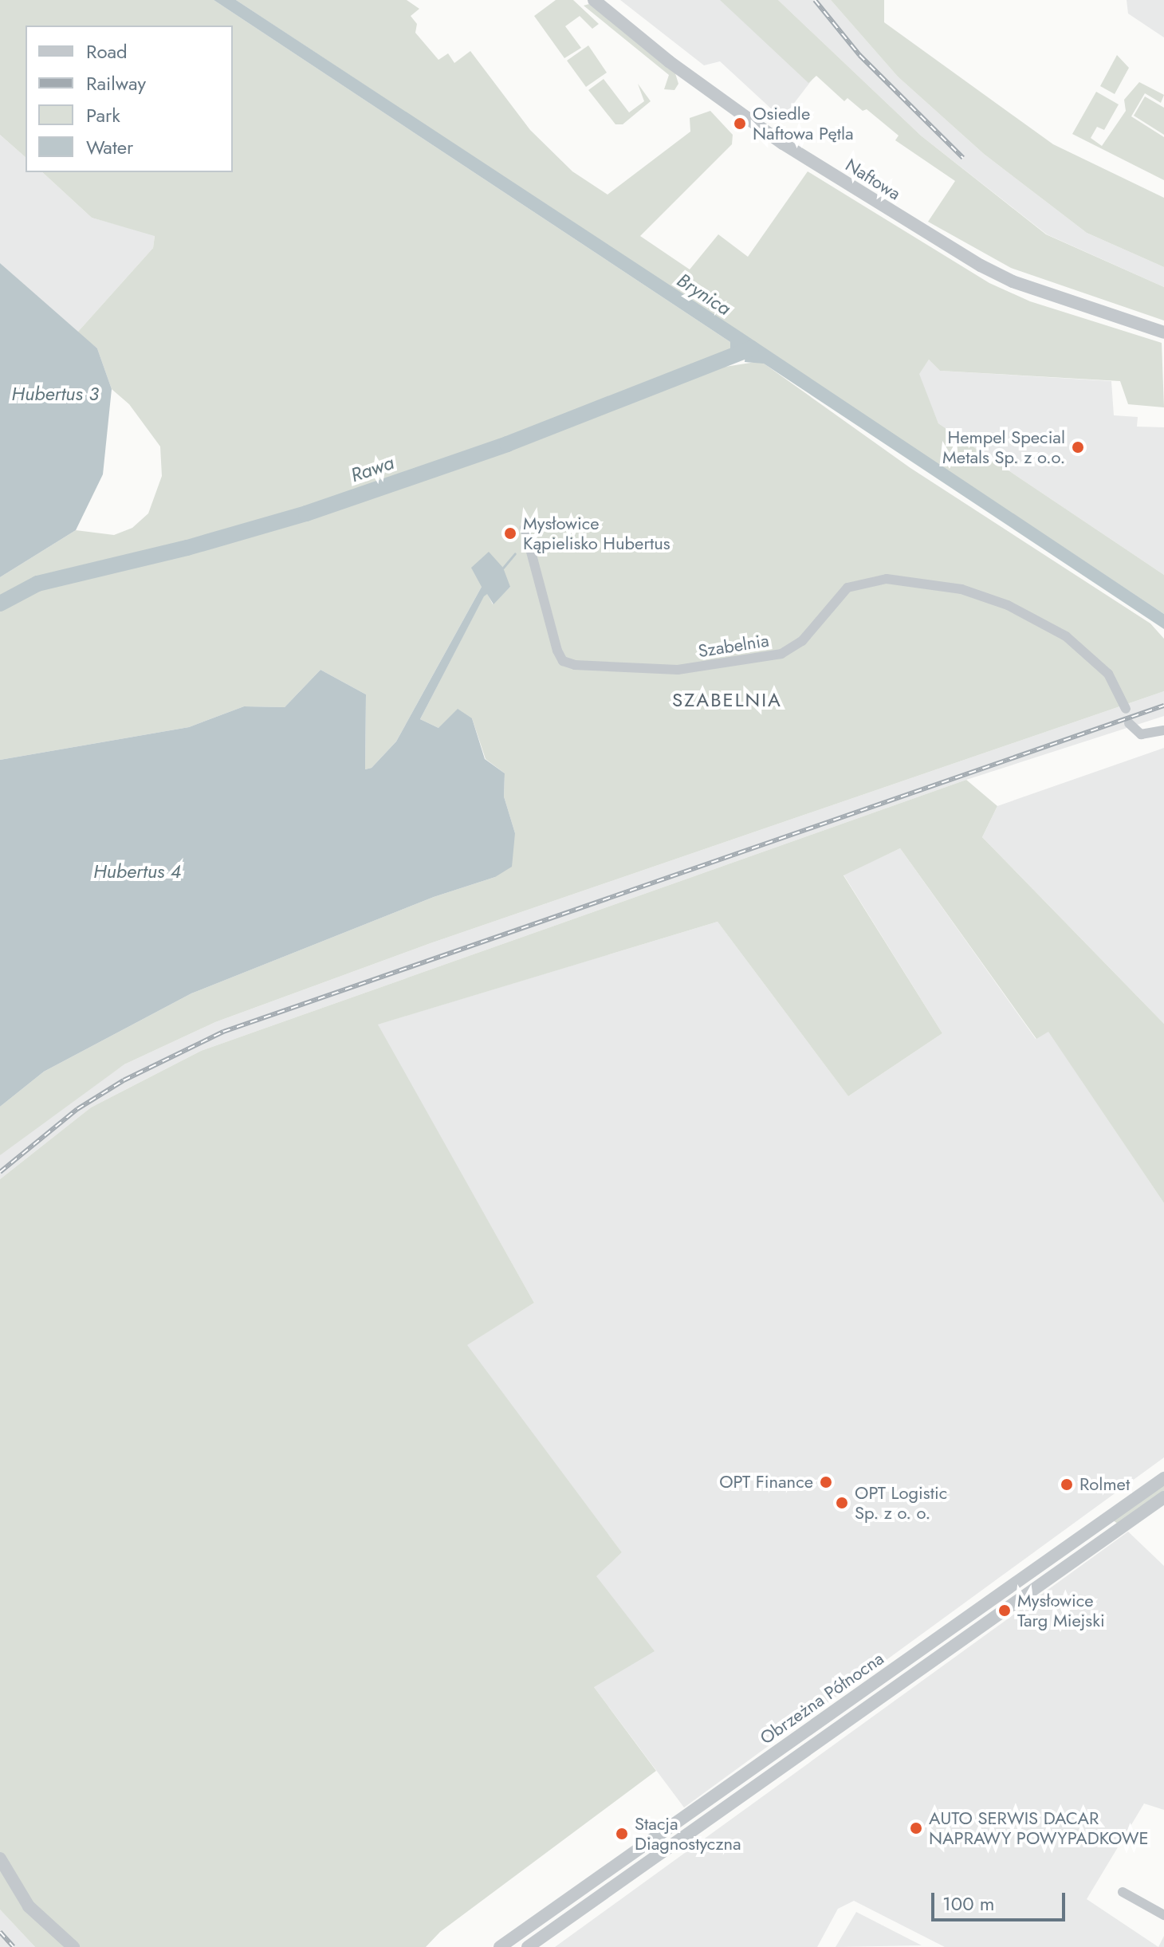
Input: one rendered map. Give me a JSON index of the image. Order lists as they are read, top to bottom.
{
  "streets": {
    "street": ["Naftowa", "Szabelnia", "Obrzeżna Północna"]
  },
  "districts": ["SZABELNIA"],
  "water": [
    "Brynica",
    "Hubertus 3",
    "Rawa",
    "Hubertus 4"
  ],
  "places": [
    "Osiedle Naftowa Pętla",
    "Hempel Special Metals Sp. z o.o.",
    "Mysłowice Kąpielisko Hubertus",
    "OPT Finance",
    "Rolmet",
    "OPT Logistic Sp. z o. o.",
    "Mysłowice Targ Miejski",
    "AUTO SERWIS DACAR NAPRAWY POWYPADKOWE",
    "Stacja Diagnostyczna"
  ],
  "legend": [
    "Road",
    "Railway",
    "Park",
    "Water"
  ],
  "scale_bar": "100 m"
}
